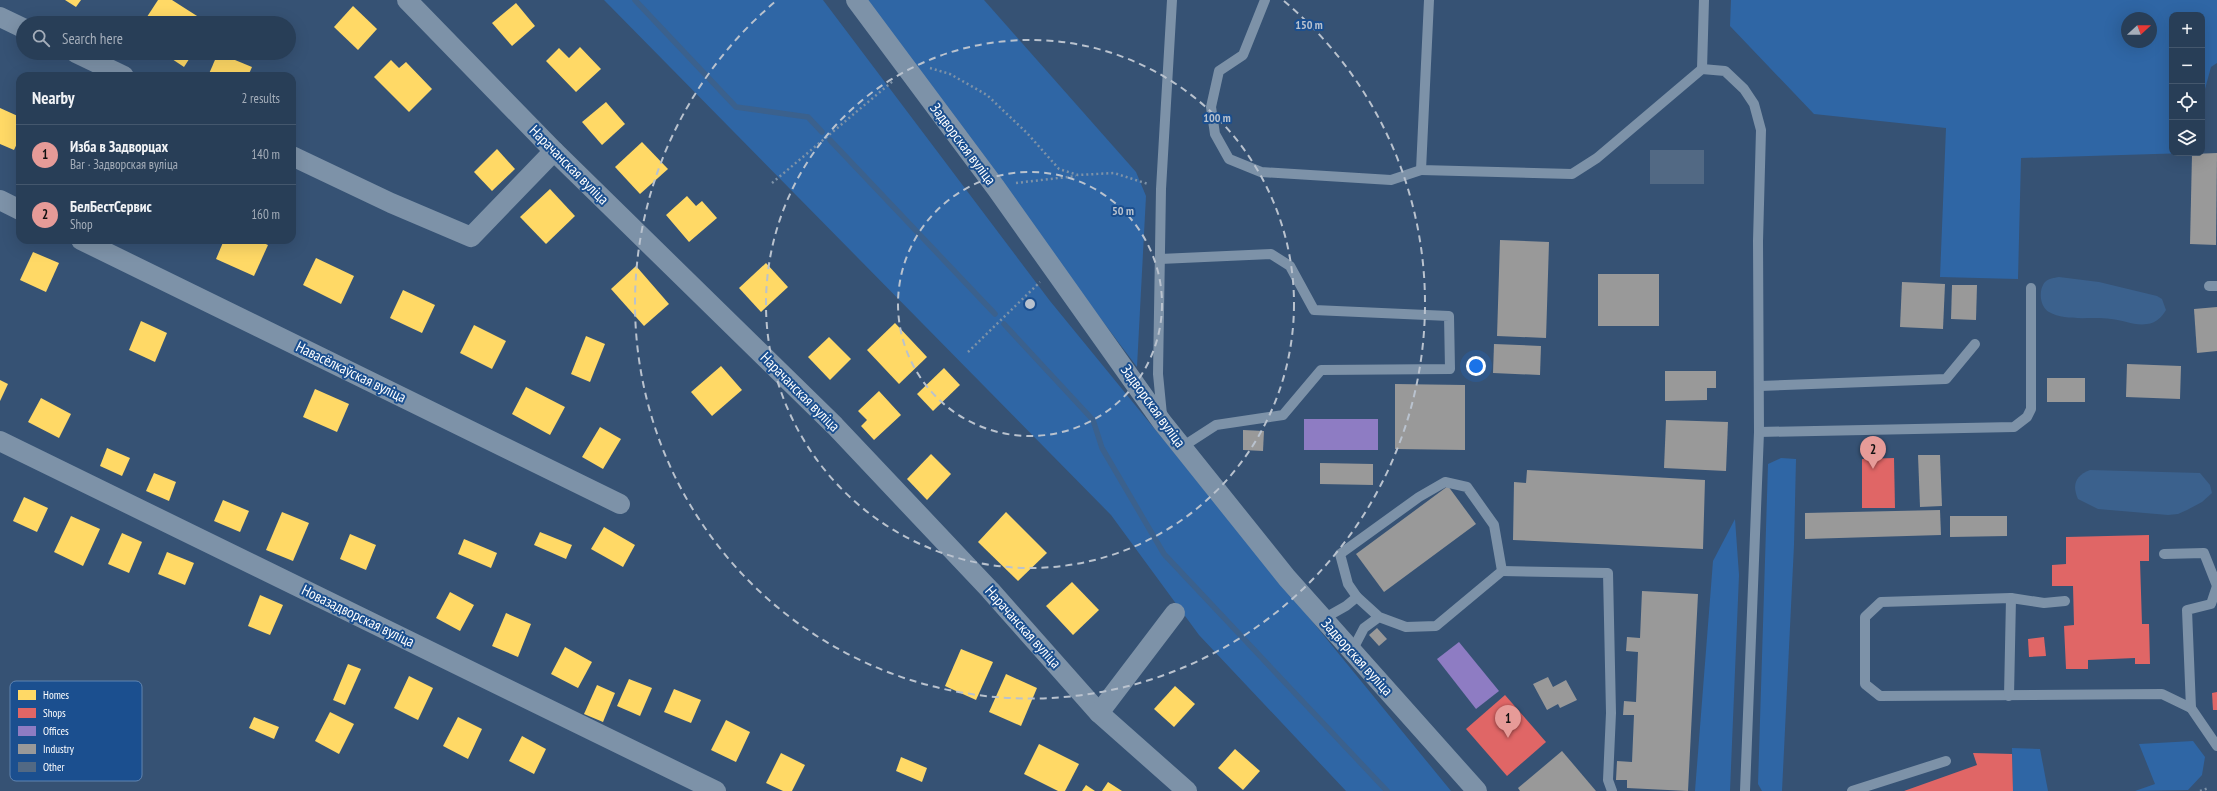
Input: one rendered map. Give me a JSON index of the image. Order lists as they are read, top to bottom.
{
  "streets": {
    "street": [
      "Задворская вуліца",
      "Нарачанская вуліца",
      "Навасёлкаўская вуліца",
      "Новазадворская вуліца"
    ]
  },
  "legend": [
    "Homes",
    "Shops",
    "Offices",
    "Industry",
    "Other"
  ],
  "north": "right",
  "page": {
    "map_buttons": ["+", "−"],
    "search": "Search here",
    "heading": ["Nearby", "2 results"],
    "list": [
      {
        "mark": "1",
        "name": "Изба в Задворцах",
        "note": "Bar · Задворская вуліца",
        "value": "140 m"
      },
      {
        "mark": "2",
        "name": "БелБестСервис",
        "note": "Shop",
        "value": "160 m"
      }
    ],
    "pins": ["2", "1"]
  },
  "rings": ["150 m", "100 m", "50 m"]
}
